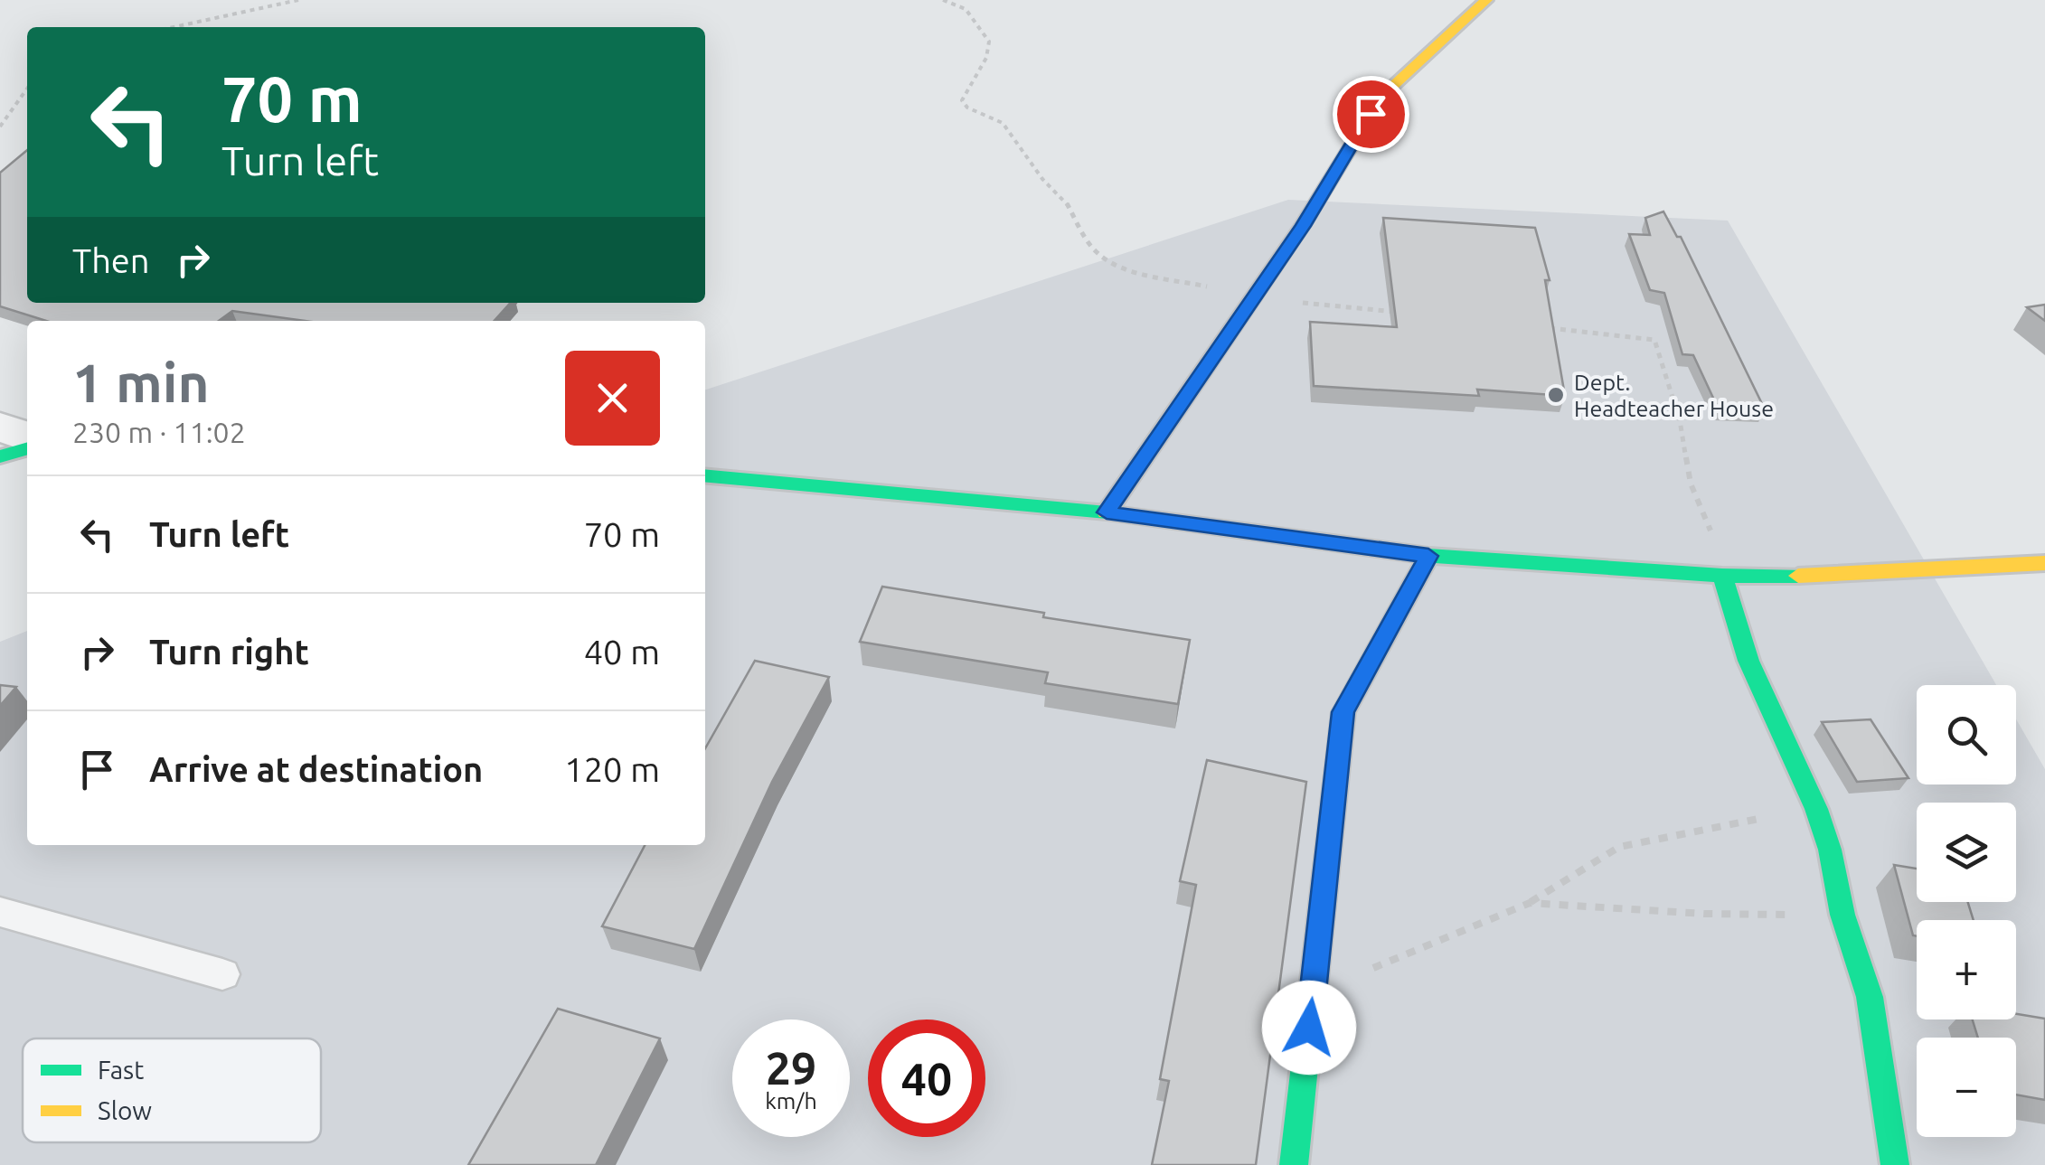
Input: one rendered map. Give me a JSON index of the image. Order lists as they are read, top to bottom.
{
  "places": ["Dept. Headteacher House"],
  "legend": ["Fast", "Slow"],
  "page": {
    "turn": ["70 m", "Turn left"],
    "then": "Then",
    "heading": ["1 min", "230 m · 11:02"],
    "list": [
      {
        "name": "Turn left",
        "value": "70 m"
      },
      {
        "name": "Turn right",
        "value": "40 m"
      },
      {
        "name": "Arrive at destination",
        "value": "120 m"
      }
    ],
    "map_buttons": ["+", "−"],
    "speed": "29 km/h",
    "limit": "40"
  }
}
